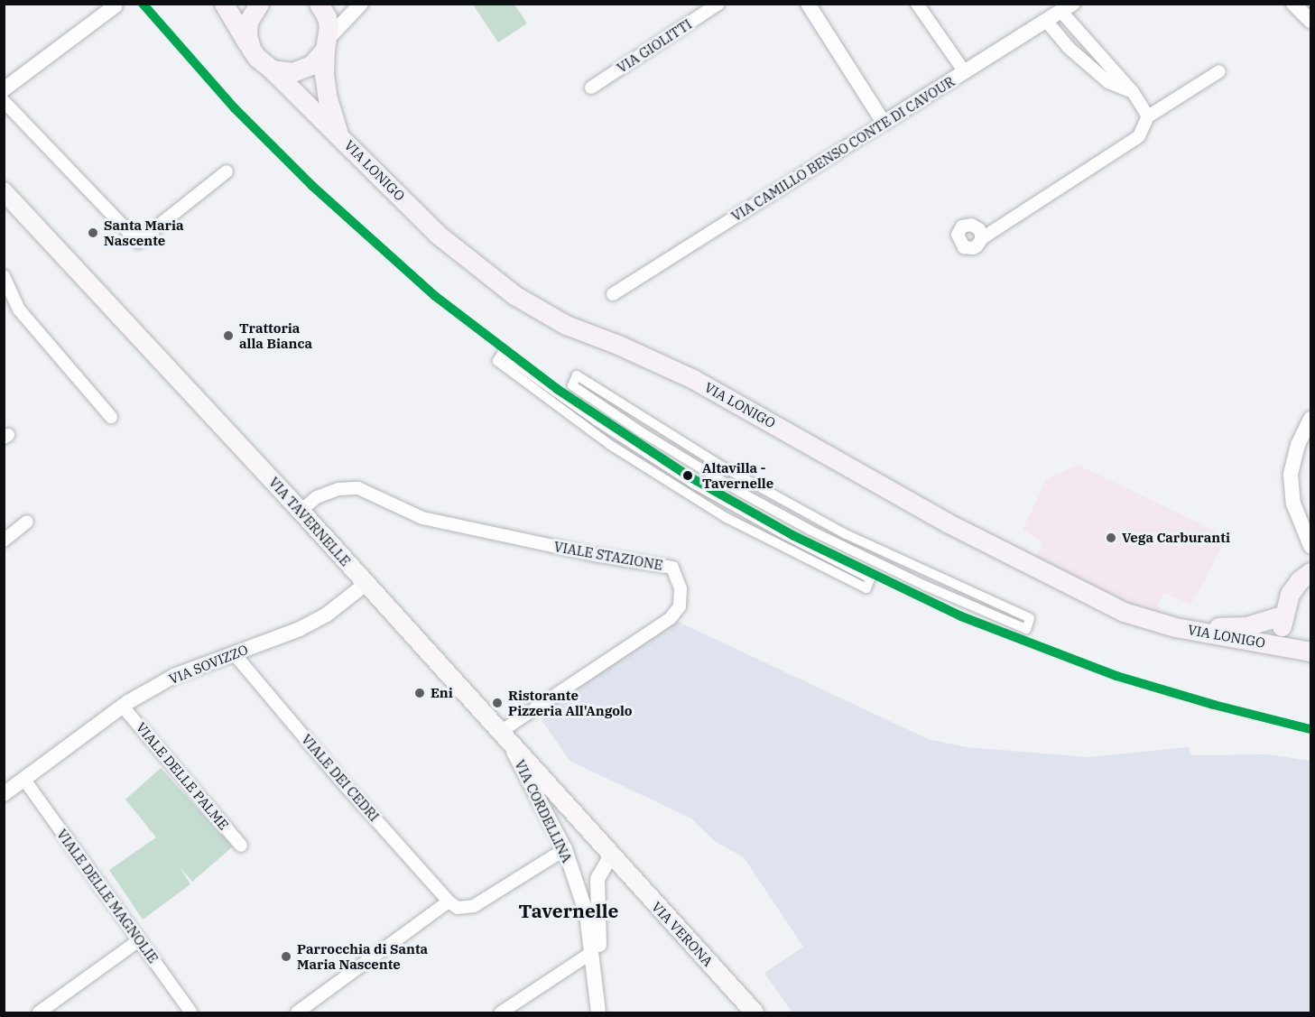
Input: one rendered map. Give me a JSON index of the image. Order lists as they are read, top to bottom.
{
  "streets": {
    "main road": ["VIA LONIGO", "VIA TAVERNELLE", "VIA VERONA"],
    "street": [
      "VIA GIOLITTI",
      "VIA CAMILLO BENSO CONTE DI CAVOUR",
      "VIALE STAZIONE",
      "VIA SOVIZZO",
      "VIALE DELLE PALME",
      "VIALE DEI CEDRI",
      "VIA CORDELLINA",
      "VIALE DELLE MAGNOLIE"
    ]
  },
  "crossings": [
    ["VIA TAVERNELLE", "VIALE STAZIONE"],
    ["VIA TAVERNELLE", "VIA SOVIZZO"],
    ["VIA TAVERNELLE", "VIA CORDELLINA"],
    ["VIA TAVERNELLE", "VIA VERONA"],
    ["VIALE STAZIONE", "VIA CORDELLINA"],
    ["VIA SOVIZZO", "VIALE DELLE PALME"],
    ["VIA SOVIZZO", "VIALE DEI CEDRI"],
    ["VIA SOVIZZO", "VIALE DELLE MAGNOLIE"],
    ["VIA CORDELLINA", "VIA VERONA"]
  ],
  "districts": ["Tavernelle"],
  "places": [
    "Santa Maria Nascente",
    "Trattoria alla Bianca",
    "Altavilla - Tavernelle",
    "Vega Carburanti",
    "Eni",
    "Ristorante Pizzeria All'Angolo",
    "Parrocchia di Santa Maria Nascente"
  ]
}
